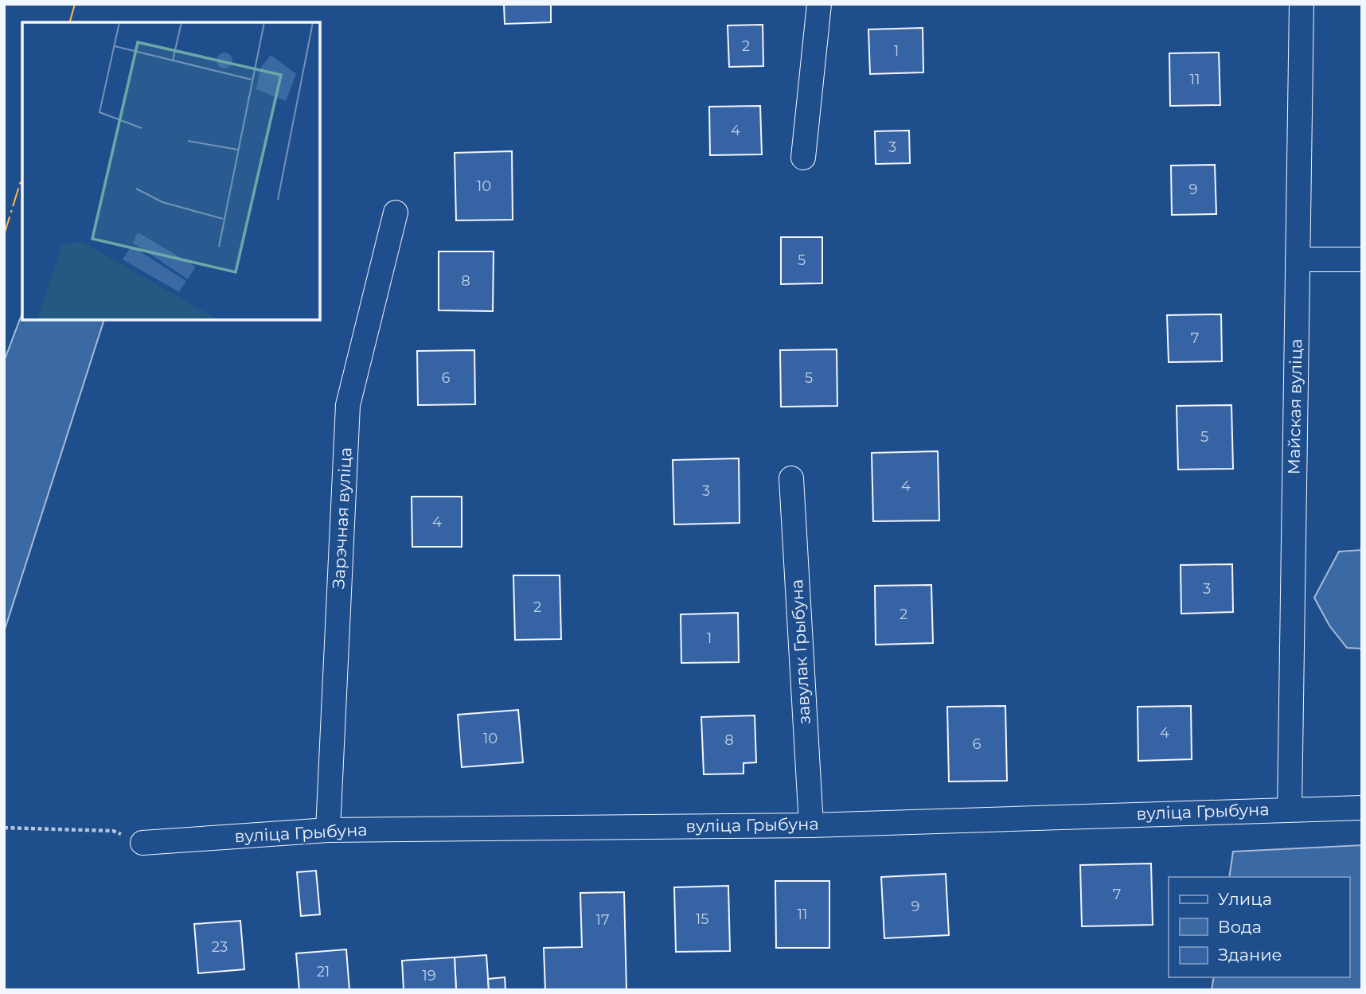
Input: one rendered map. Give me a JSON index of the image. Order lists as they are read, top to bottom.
{
  "streets": {
    "street": [
      "Майская вуліца",
      "Зарэчная вуліца",
      "завулак Грыбуна",
      "вуліца Грыбуна"
    ]
  },
  "crossings": [
    ["Майская вуліца", "вуліца Грыбуна"],
    ["Зарэчная вуліца", "вуліца Грыбуна"],
    ["завулак Грыбуна", "вуліца Грыбуна"]
  ],
  "house_numbers": [
    "2",
    "1",
    "11",
    "4",
    "3",
    "10",
    "9",
    "5",
    "8",
    "7",
    "6",
    "5",
    "5",
    "4",
    "3",
    "4",
    "3",
    "2",
    "2",
    "1",
    "4",
    "10",
    "8",
    "6",
    "7",
    "9",
    "11",
    "15",
    "17",
    "23",
    "21",
    "19"
  ],
  "legend": ["Улица", "Вода", "Здание"]
}
